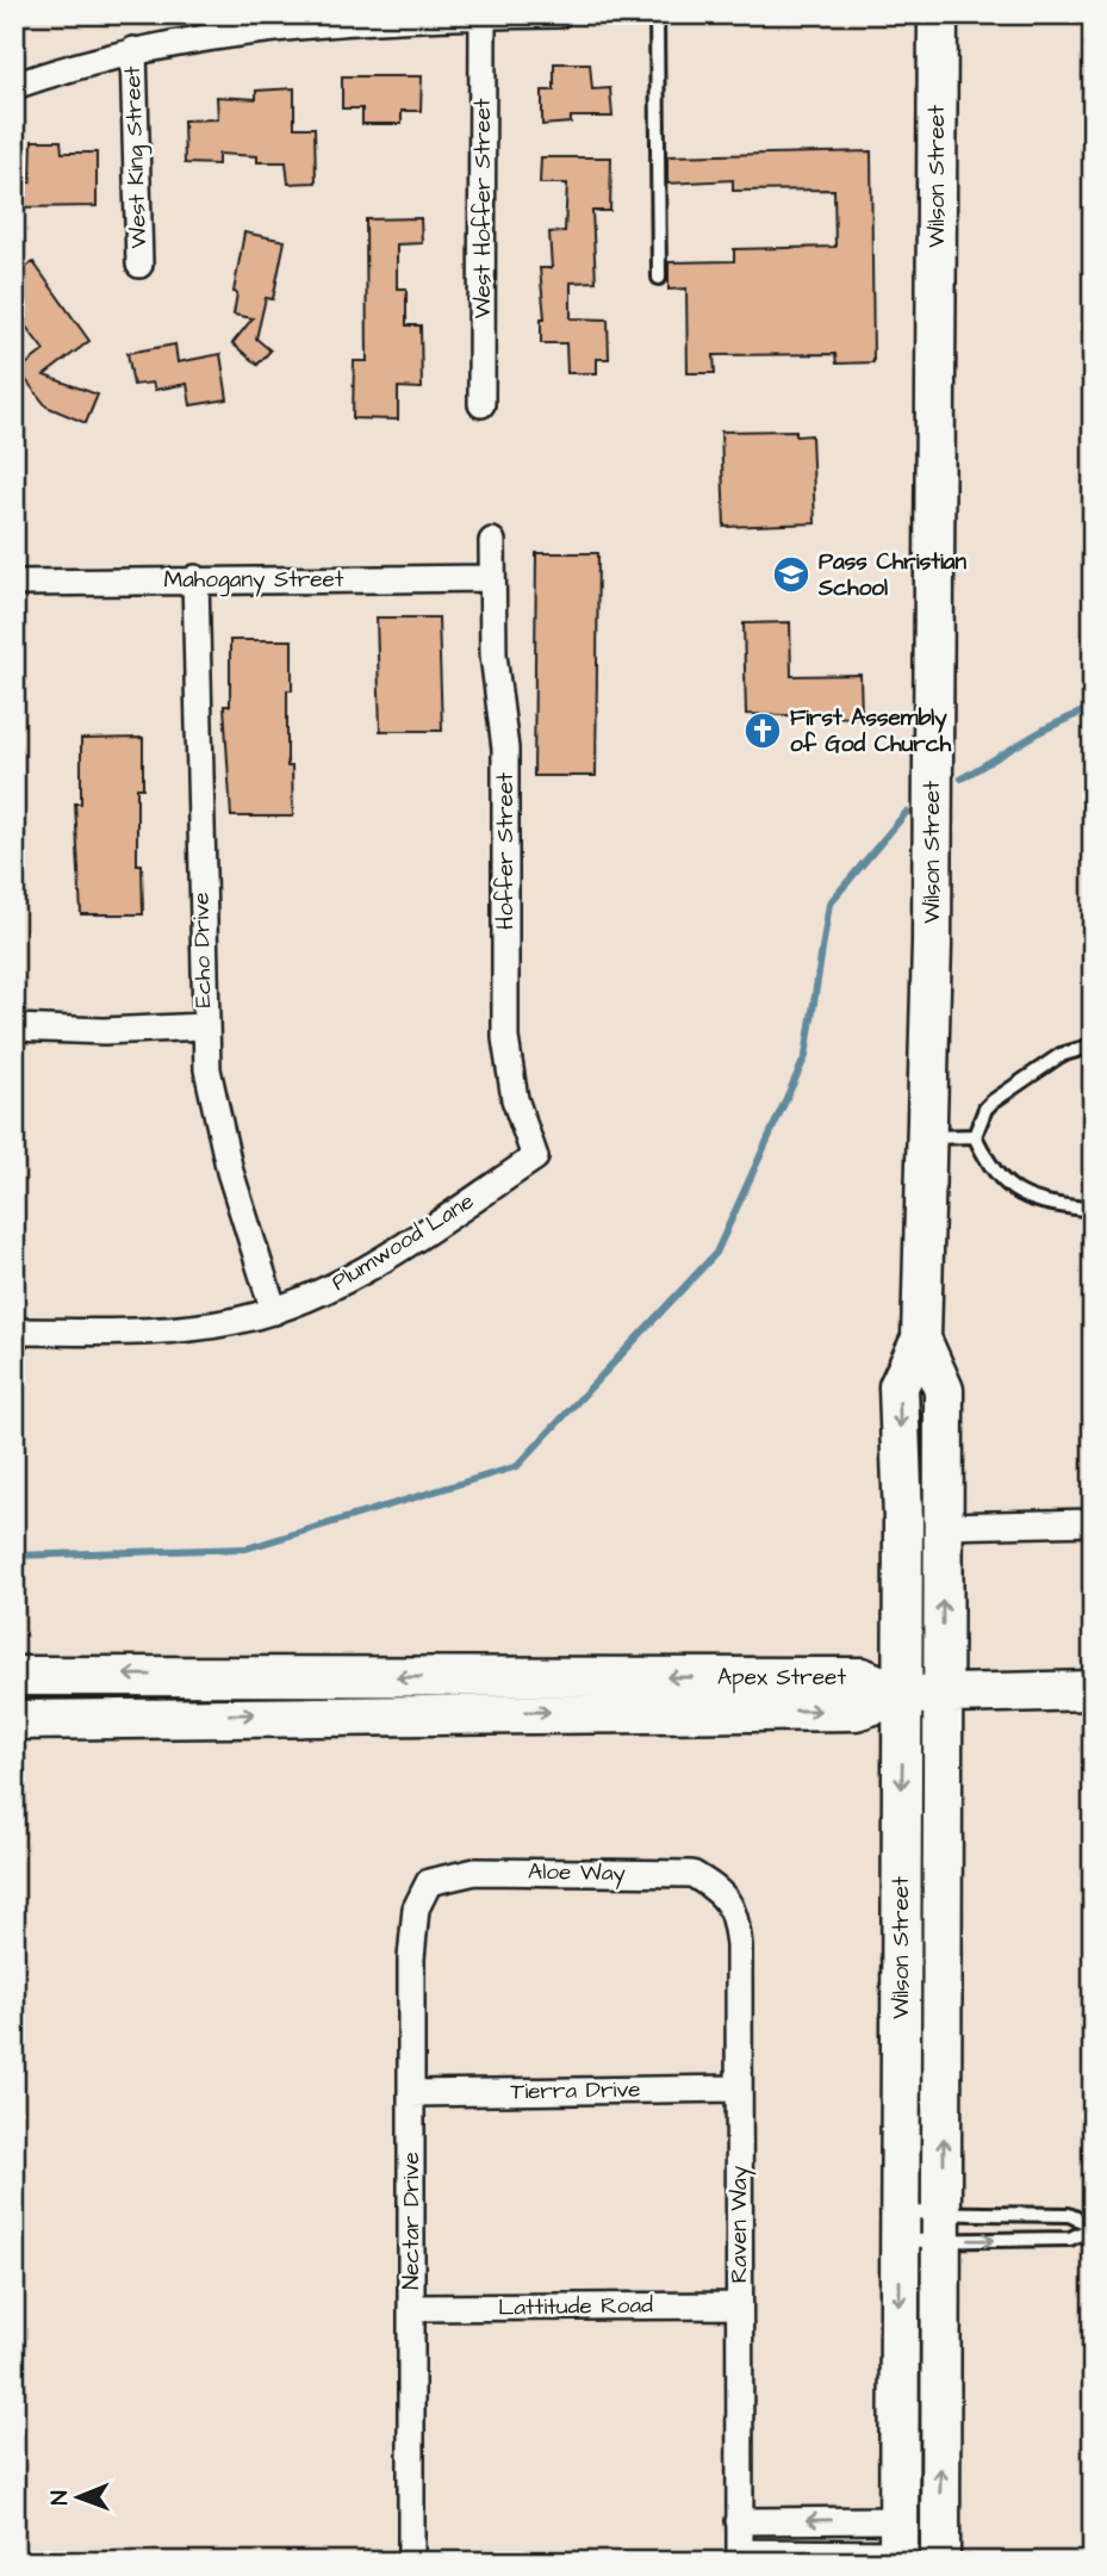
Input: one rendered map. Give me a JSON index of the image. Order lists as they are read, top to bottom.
{
  "streets": {
    "street": [
      "West King Street",
      "Wilson Street",
      "West Hoffer Street",
      "Mahogany Street",
      "Hoffer Street",
      "Echo Drive",
      "Plumwood Lane",
      "Apex Street",
      "Aloe Way",
      "Tierra Drive",
      "Nectar Drive",
      "Raven Way",
      "Lattitude Road"
    ]
  },
  "crossings": [
    ["Wilson Street", "Apex Street"],
    ["Mahogany Street", "Hoffer Street"],
    ["Mahogany Street", "Echo Drive"],
    ["Hoffer Street", "Plumwood Lane"],
    ["Echo Drive", "Plumwood Lane"],
    ["Aloe Way", "Nectar Drive"],
    ["Aloe Way", "Raven Way"],
    ["Tierra Drive", "Nectar Drive"],
    ["Tierra Drive", "Raven Way"],
    ["Nectar Drive", "Lattitude Road"],
    ["Raven Way", "Lattitude Road"]
  ],
  "places": {
    "school or university": ["Pass Christian School"],
    "church": ["First Assembly of God Church"]
  },
  "north": "left"
}
